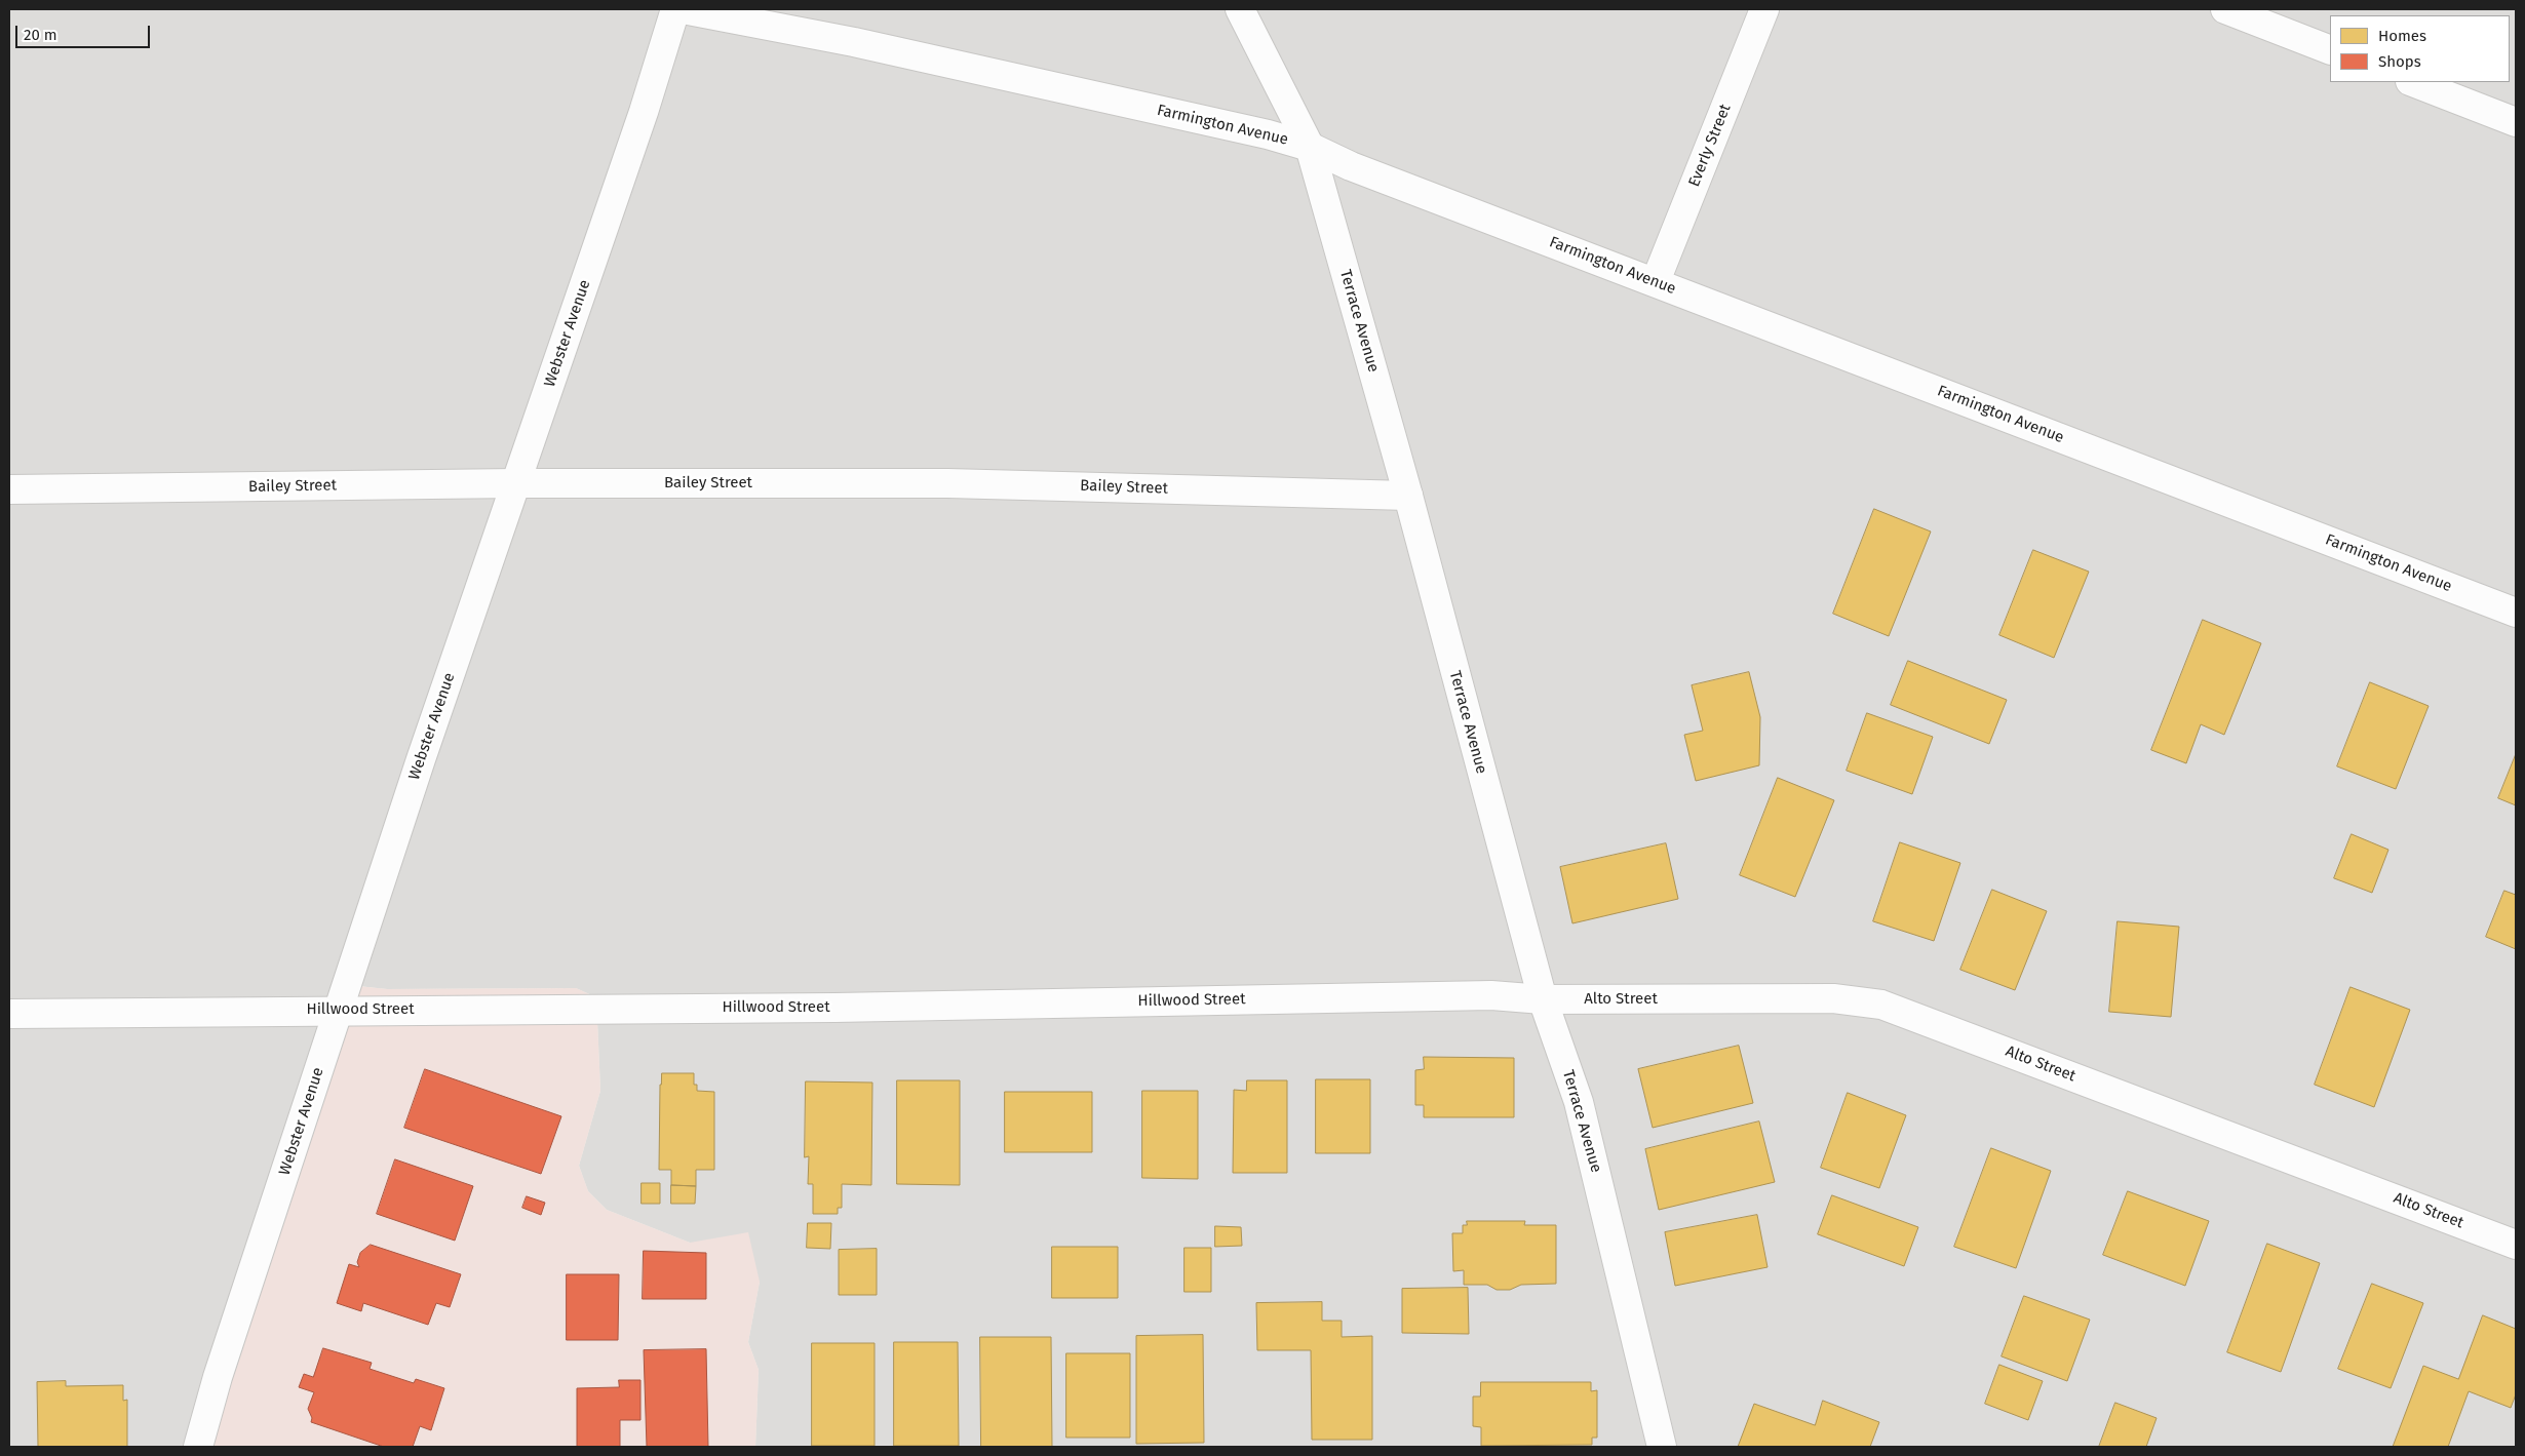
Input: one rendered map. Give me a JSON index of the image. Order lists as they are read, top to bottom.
{
  "streets": {
    "street": [
      "Farmington Avenue",
      "Everly Street",
      "Terrace Avenue",
      "Webster Avenue",
      "Bailey Street",
      "Alto Street",
      "Hillwood Street"
    ]
  },
  "crossings": [
    ["Farmington Avenue", "Everly Street"],
    ["Farmington Avenue", "Terrace Avenue"],
    ["Terrace Avenue", "Bailey Street"],
    ["Terrace Avenue", "Alto Street"],
    ["Terrace Avenue", "Hillwood Street"],
    ["Webster Avenue", "Bailey Street"],
    ["Webster Avenue", "Hillwood Street"],
    ["Alto Street", "Hillwood Street"]
  ],
  "legend": ["Homes", "Shops"],
  "scale_bar": "20 m"
}
